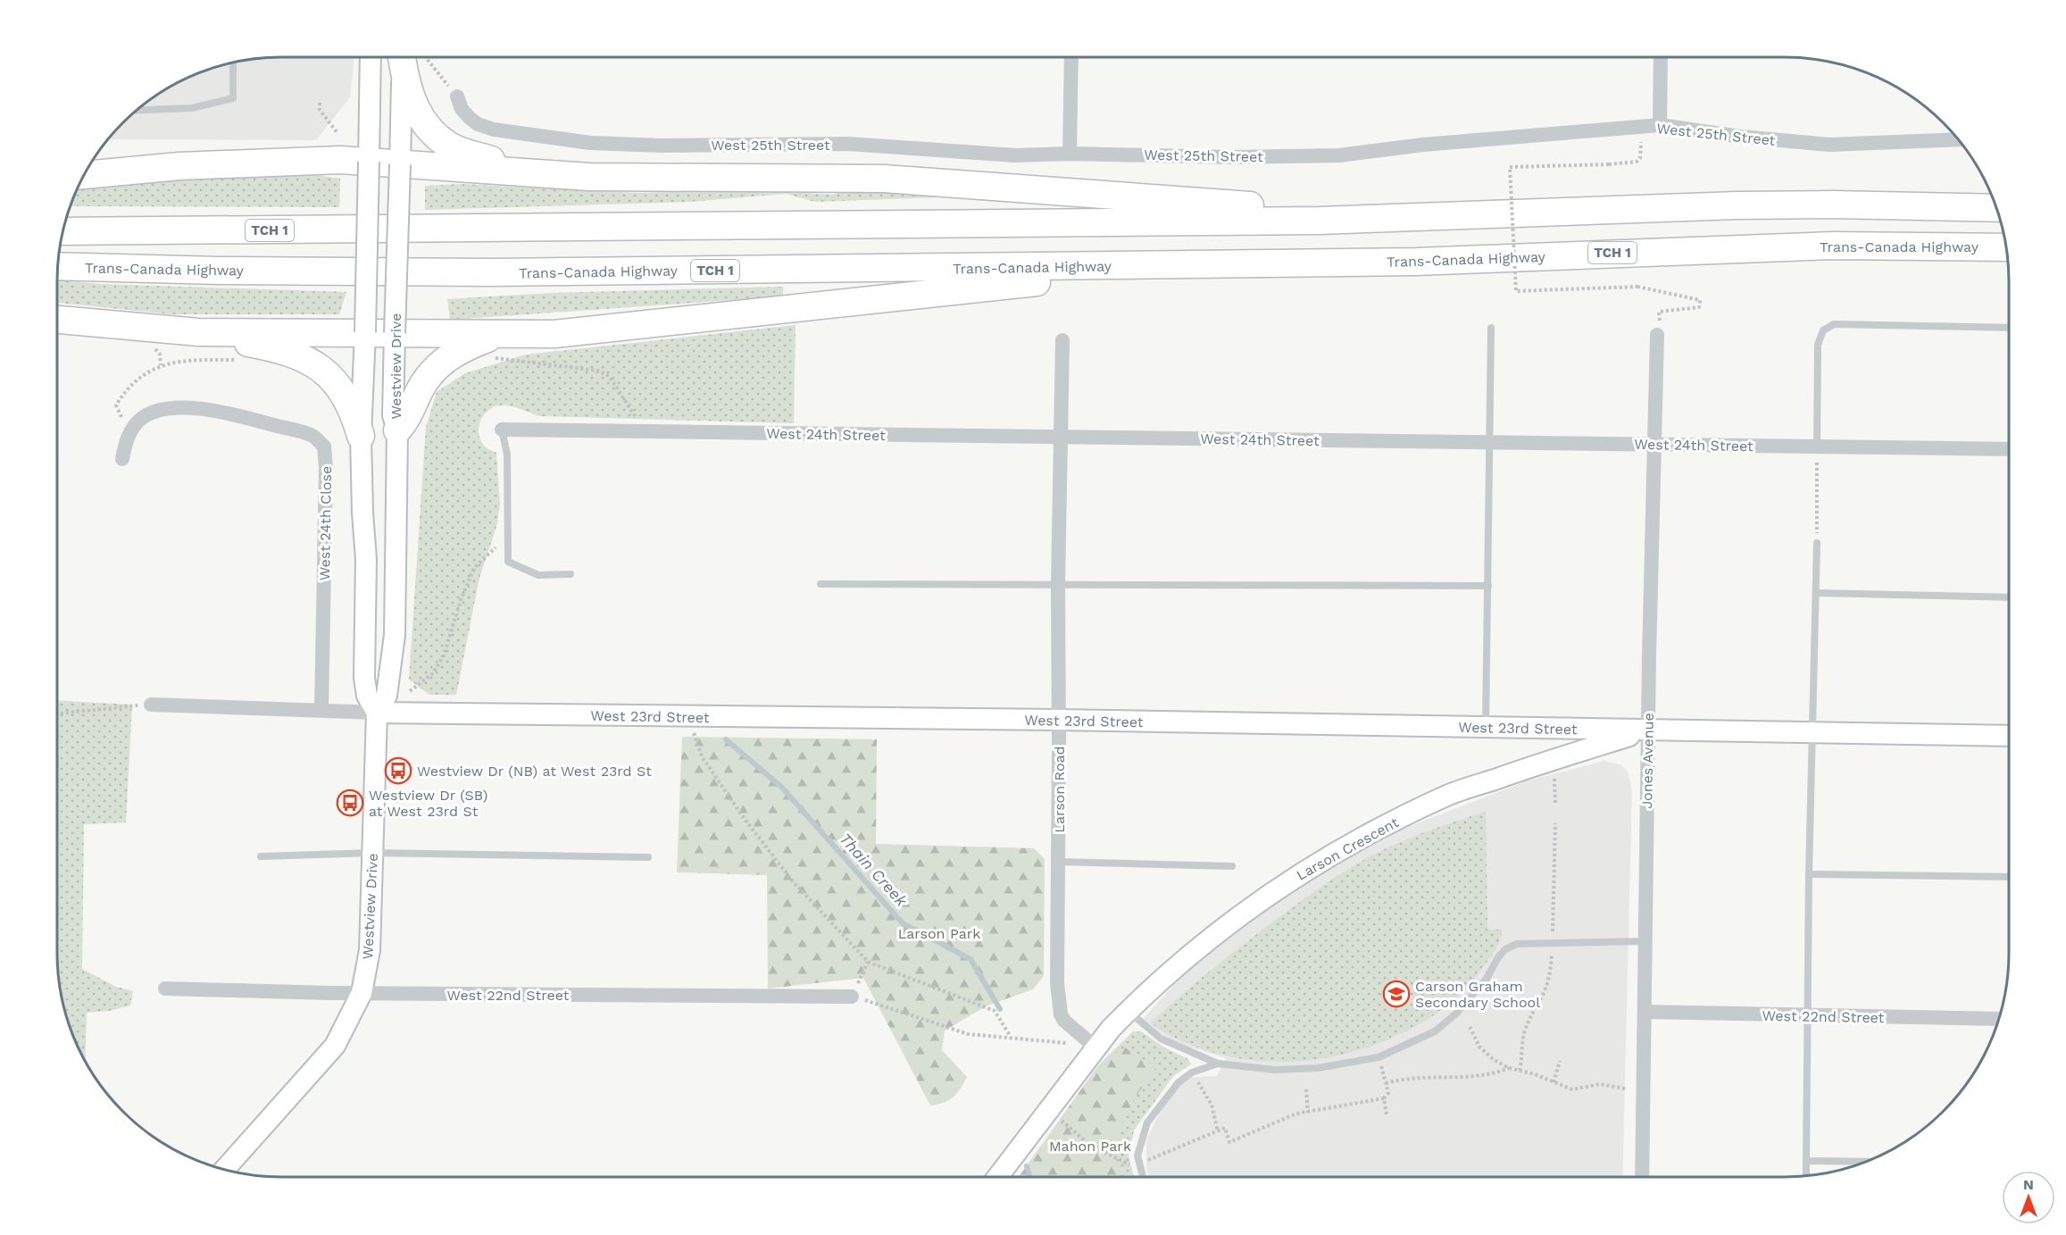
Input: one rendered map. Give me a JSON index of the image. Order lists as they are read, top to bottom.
{
  "streets": {
    "highway": ["TCH 1", "Trans-Canada Highway"],
    "street": [
      "West 25th Street",
      "Westview Drive",
      "West 24th Street",
      "West 24th Close",
      "West 23rd Street",
      "Jones Avenue",
      "Larson Road",
      "Larson Crescent",
      "West 22nd Street"
    ]
  },
  "crossings": [
    ["Westview Drive", "West 23rd Street"],
    ["Westview Drive", "West 22nd Street"],
    ["West 24th Street", "Jones Avenue"],
    ["West 24th Street", "Larson Road"],
    ["West 24th Close", "West 23rd Street"],
    ["West 23rd Street", "Jones Avenue"],
    ["West 23rd Street", "Larson Road"],
    ["West 23rd Street", "Larson Crescent"],
    ["Jones Avenue", "Larson Crescent"],
    ["Jones Avenue", "West 22nd Street"],
    ["Larson Road", "Larson Crescent"]
  ],
  "water": ["Thain Creek"],
  "parks": ["Larson Park", "Mahon Park"],
  "places": {
    "bus stop": ["Westview Dr (NB) at West 23rd St", "Westview Dr (SB) at West 23rd St"],
    "school or university": ["Carson Graham Secondary School"]
  },
  "north": "top"
}
